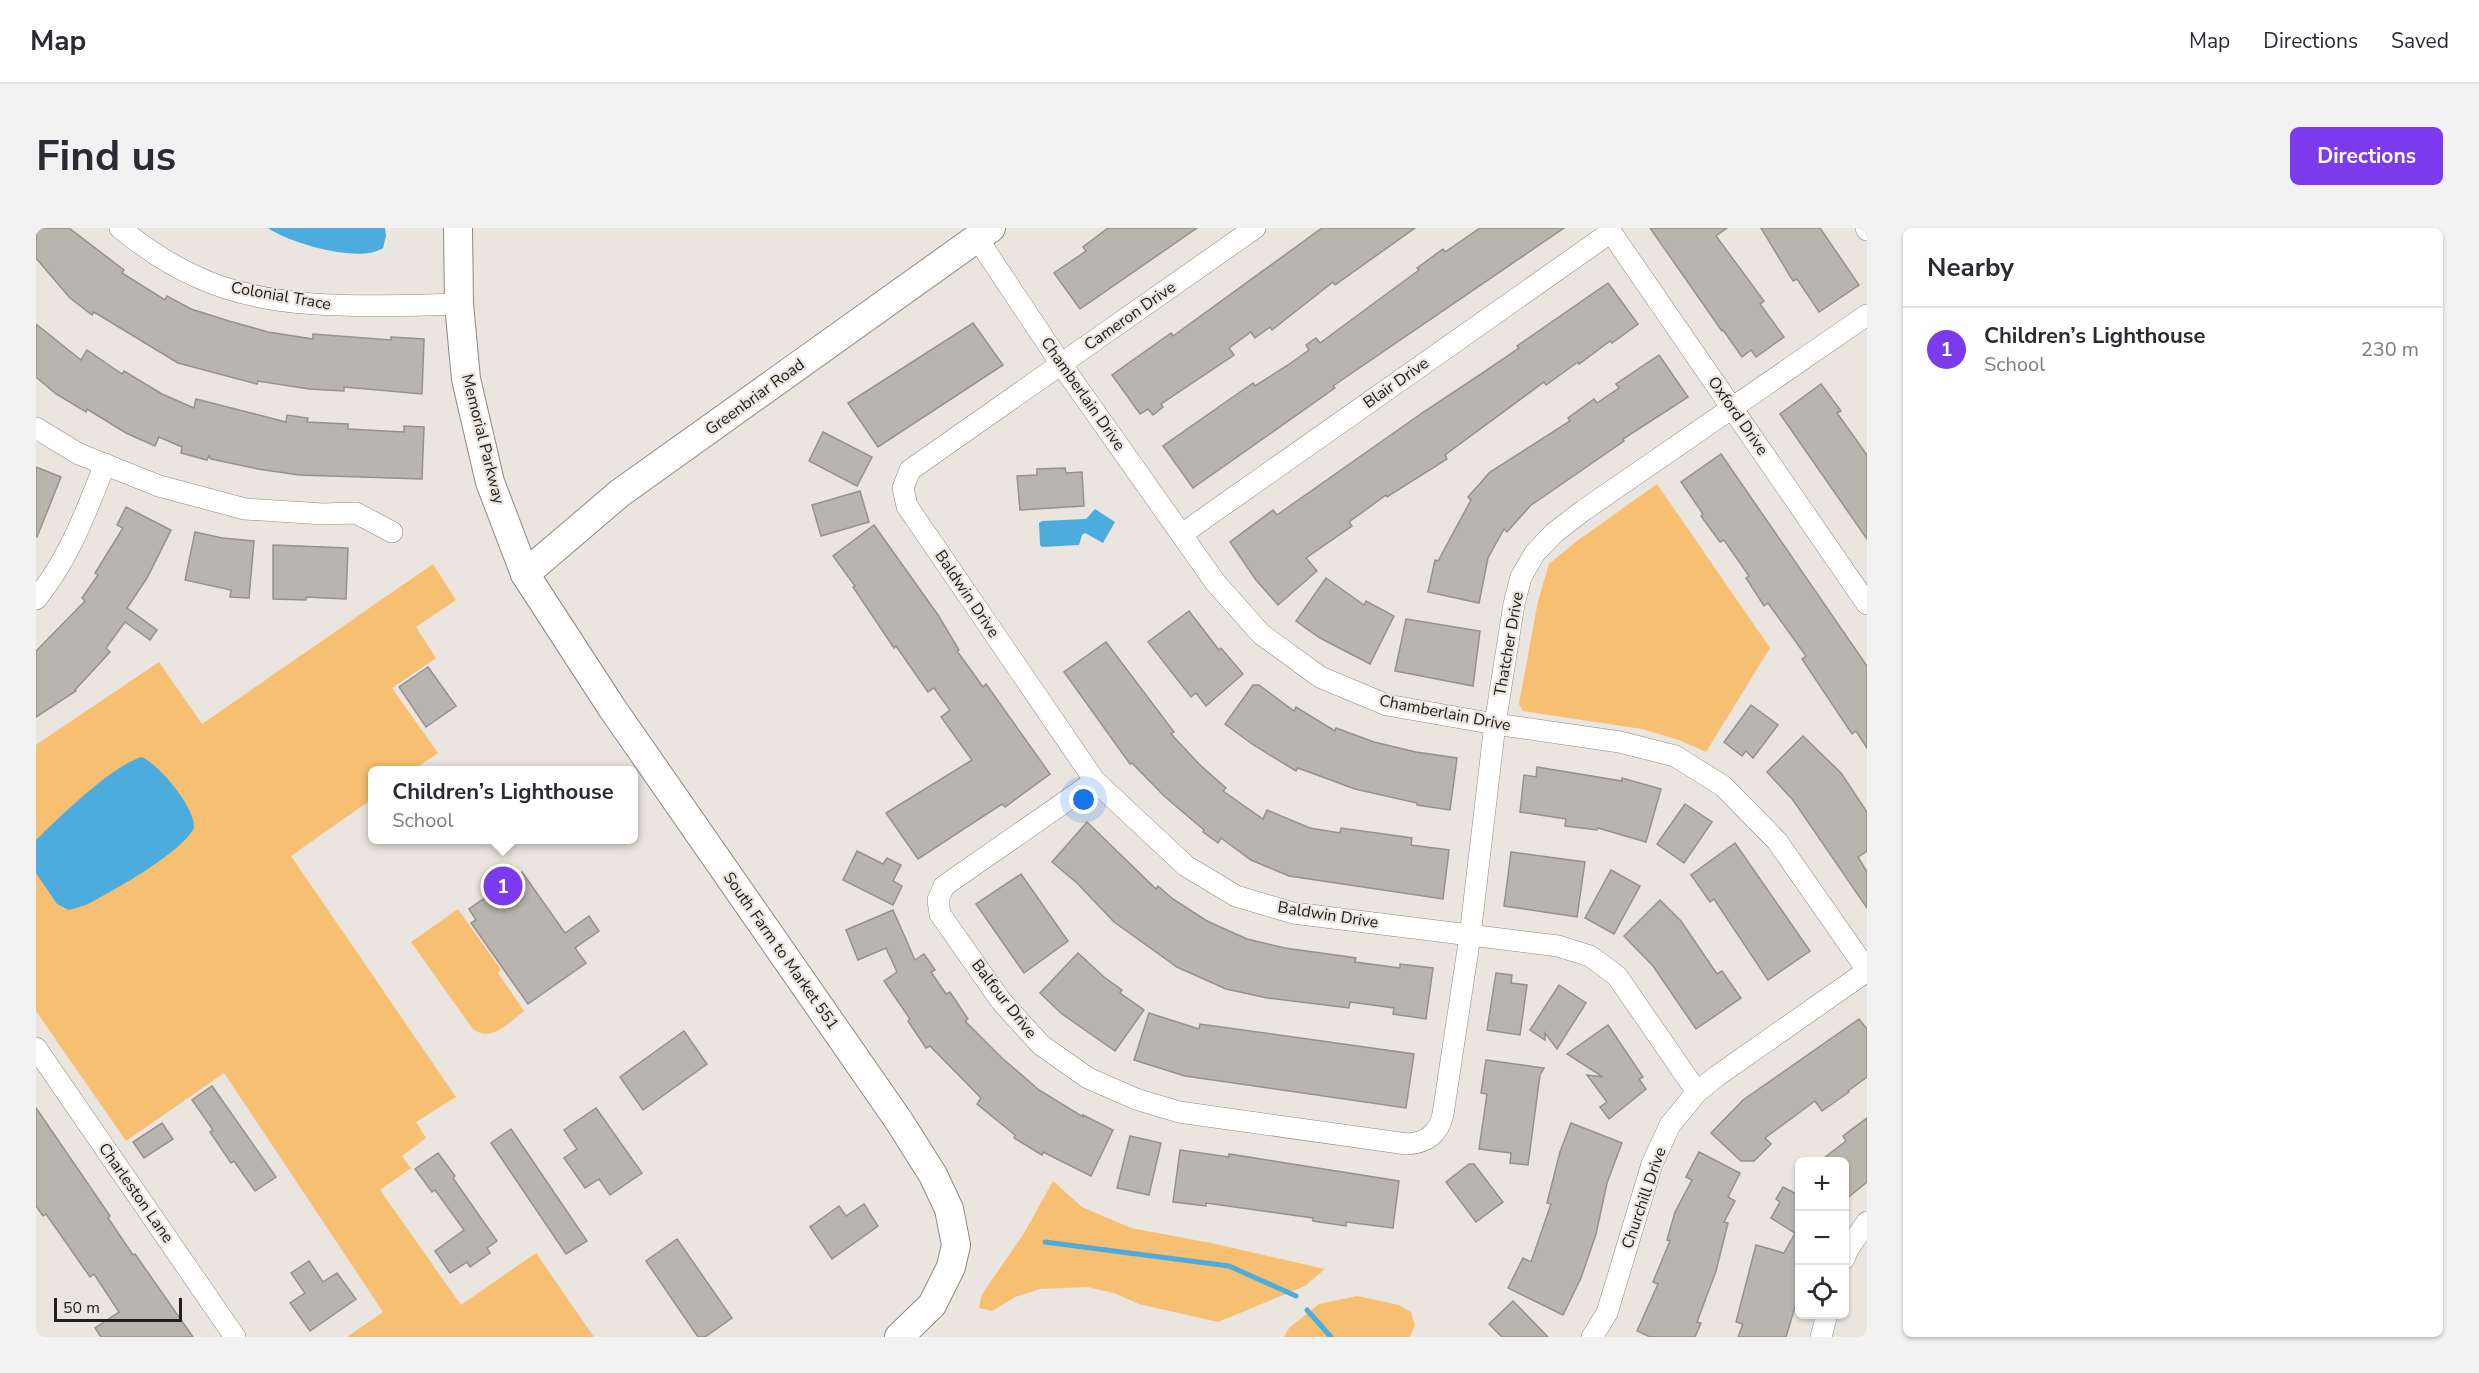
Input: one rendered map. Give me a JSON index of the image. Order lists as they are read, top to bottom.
{
  "streets": {
    "main road": ["Greenbriar Road", "Memorial Parkway", "South Farm to Market 551"],
    "street": [
      "Colonial Trace",
      "Cameron Drive",
      "Blair Drive",
      "Chamberlain Drive",
      "Oxford Drive",
      "Baldwin Drive",
      "Thatcher Drive",
      "Balfour Drive",
      "Charleston Lane",
      "Churchill Drive"
    ]
  },
  "crossings": [
    ["Colonial Trace", "Memorial Parkway"],
    ["Cameron Drive", "Chamberlain Drive"],
    ["Cameron Drive", "Baldwin Drive"],
    ["Blair Drive", "Chamberlain Drive"],
    ["Blair Drive", "Oxford Drive"],
    ["Chamberlain Drive", "Greenbriar Road"],
    ["Chamberlain Drive", "Thatcher Drive"],
    ["Chamberlain Drive", "Churchill Drive"],
    ["Greenbriar Road", "Memorial Parkway"],
    ["Greenbriar Road", "South Farm to Market 551"],
    ["Oxford Drive", "Thatcher Drive"],
    ["Memorial Parkway", "South Farm to Market 551"],
    ["Baldwin Drive", "Thatcher Drive"],
    ["Baldwin Drive", "Balfour Drive"],
    ["Baldwin Drive", "Churchill Drive"],
    ["Thatcher Drive", "Balfour Drive"]
  ],
  "scale_bar": "50 m",
  "page": {
    "header": "Map",
    "nav": ["Map", "Directions", "Saved"],
    "buttons": "Directions",
    "title": "Find us",
    "heading": "Nearby",
    "list": [
      {
        "mark": "1",
        "name": "Children’s Lighthouse",
        "note": "School",
        "value": "230 m"
      }
    ],
    "popup": ["Children’s Lighthouse", "School"],
    "pins": "1",
    "map_buttons": ["+", "−"],
    "scale": "50 m"
  }
}
